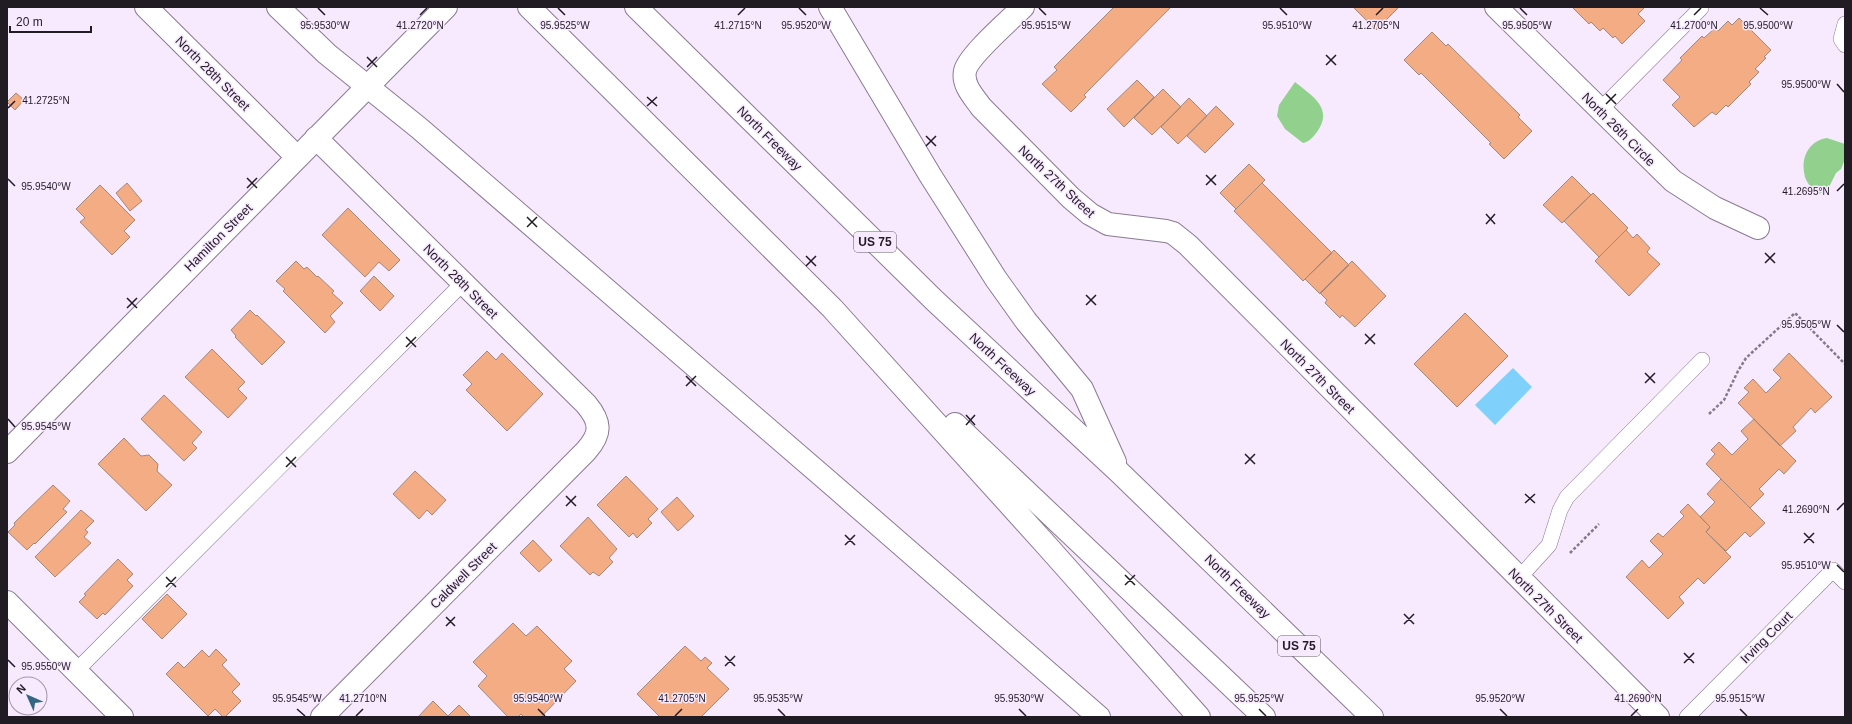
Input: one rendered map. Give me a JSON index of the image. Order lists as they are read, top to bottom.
{
  "streets": {
    "main road": [
      "North 28th Street",
      "North 26th Circle",
      "North Freeway",
      "North 27th Street",
      "Hamilton Street",
      "US 75",
      "Caldwell Street"
    ],
    "lane": ["Irving Court"]
  },
  "crossings": [
    ["North 28th Street", "Hamilton Street"],
    ["North 28th Street", "Caldwell Street"]
  ],
  "scale_bar": "20 m",
  "north": "top left",
  "coordinates": [
    "95.9515°W",
    "95.9510°W",
    "95.9530°W",
    "41.2720°N",
    "95.9525°W",
    "41.2715°N",
    "95.9520°W",
    "41.2705°N",
    "95.9505°W",
    "41.2700°N",
    "95.9500°W",
    "41.2725°N",
    "95.9540°W",
    "41.2695°N",
    "95.9545°W",
    "41.2690°N",
    "95.9550°W",
    "41.2710°N",
    "95.9535°W"
  ]
}
